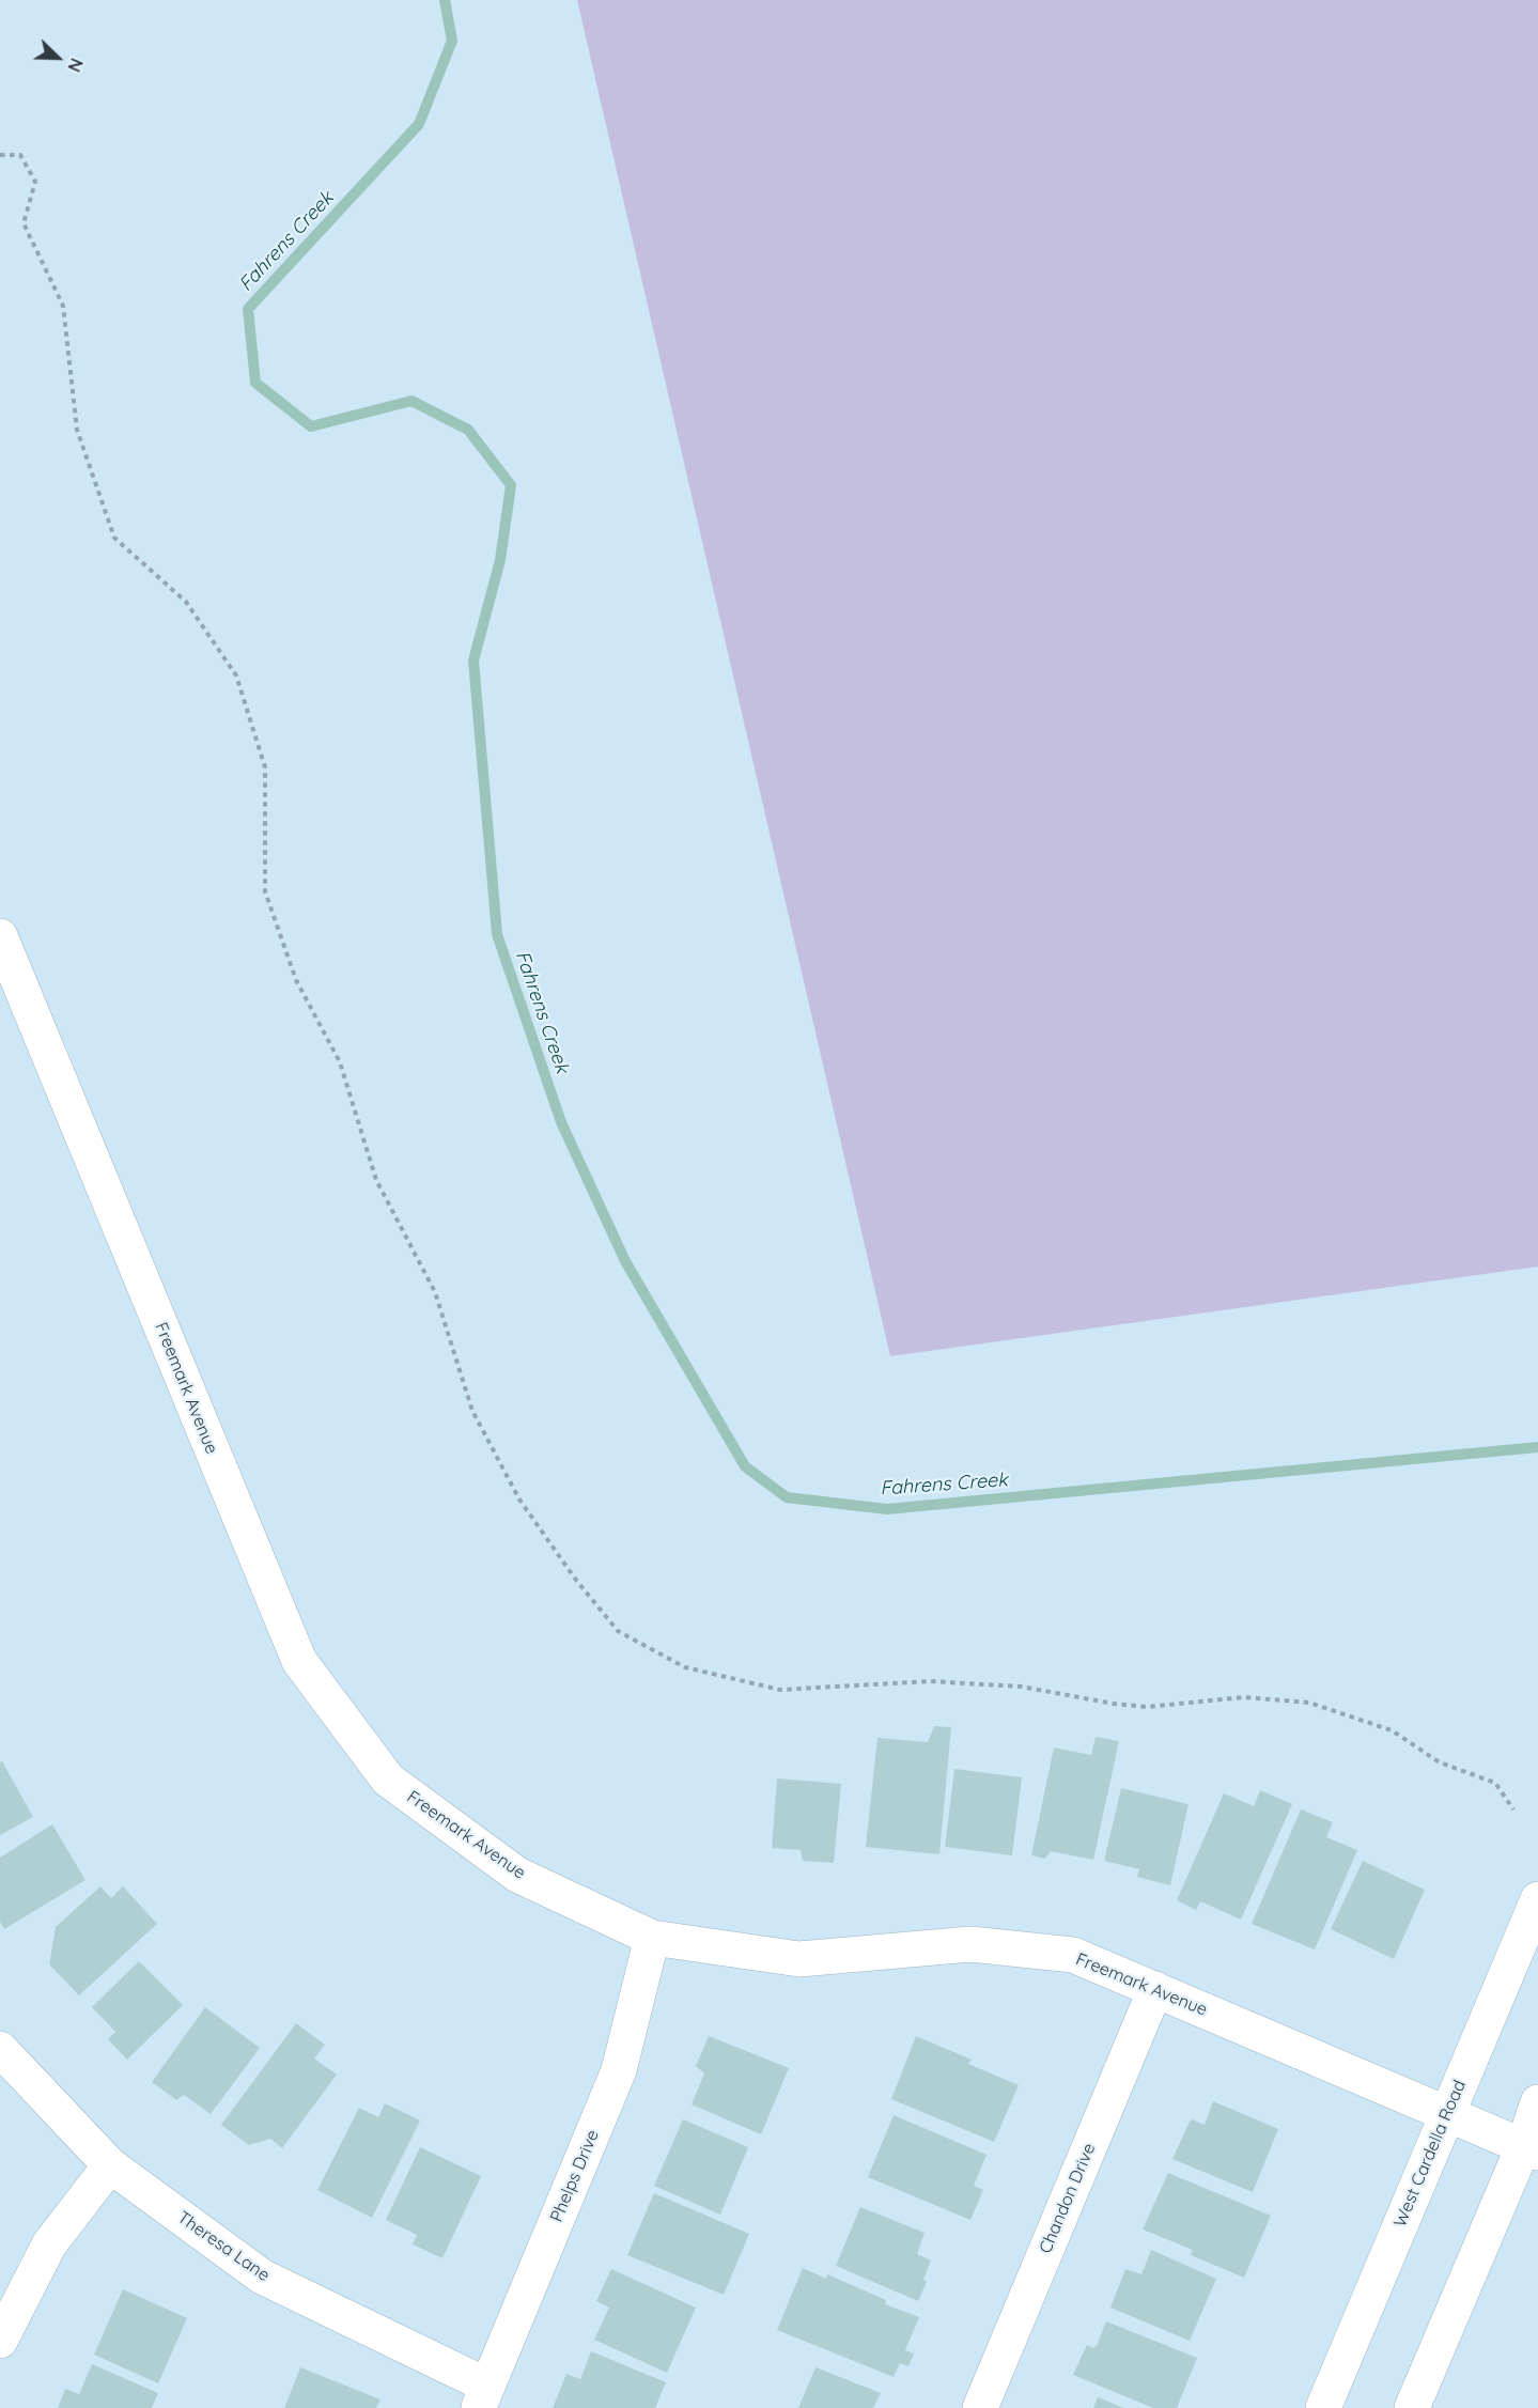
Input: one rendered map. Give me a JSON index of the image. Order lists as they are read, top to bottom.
{
  "streets": {
    "street": [
      "Freemark Avenue",
      "West Cardella Road",
      "Phelps Drive",
      "Chandon Drive",
      "Theresa Lane"
    ]
  },
  "crossings": [
    ["Freemark Avenue", "West Cardella Road"],
    ["Freemark Avenue", "Phelps Drive"],
    ["Freemark Avenue", "Chandon Drive"],
    ["Phelps Drive", "Theresa Lane"]
  ],
  "water": ["Fahrens Creek"],
  "north": "bottom right"
}
